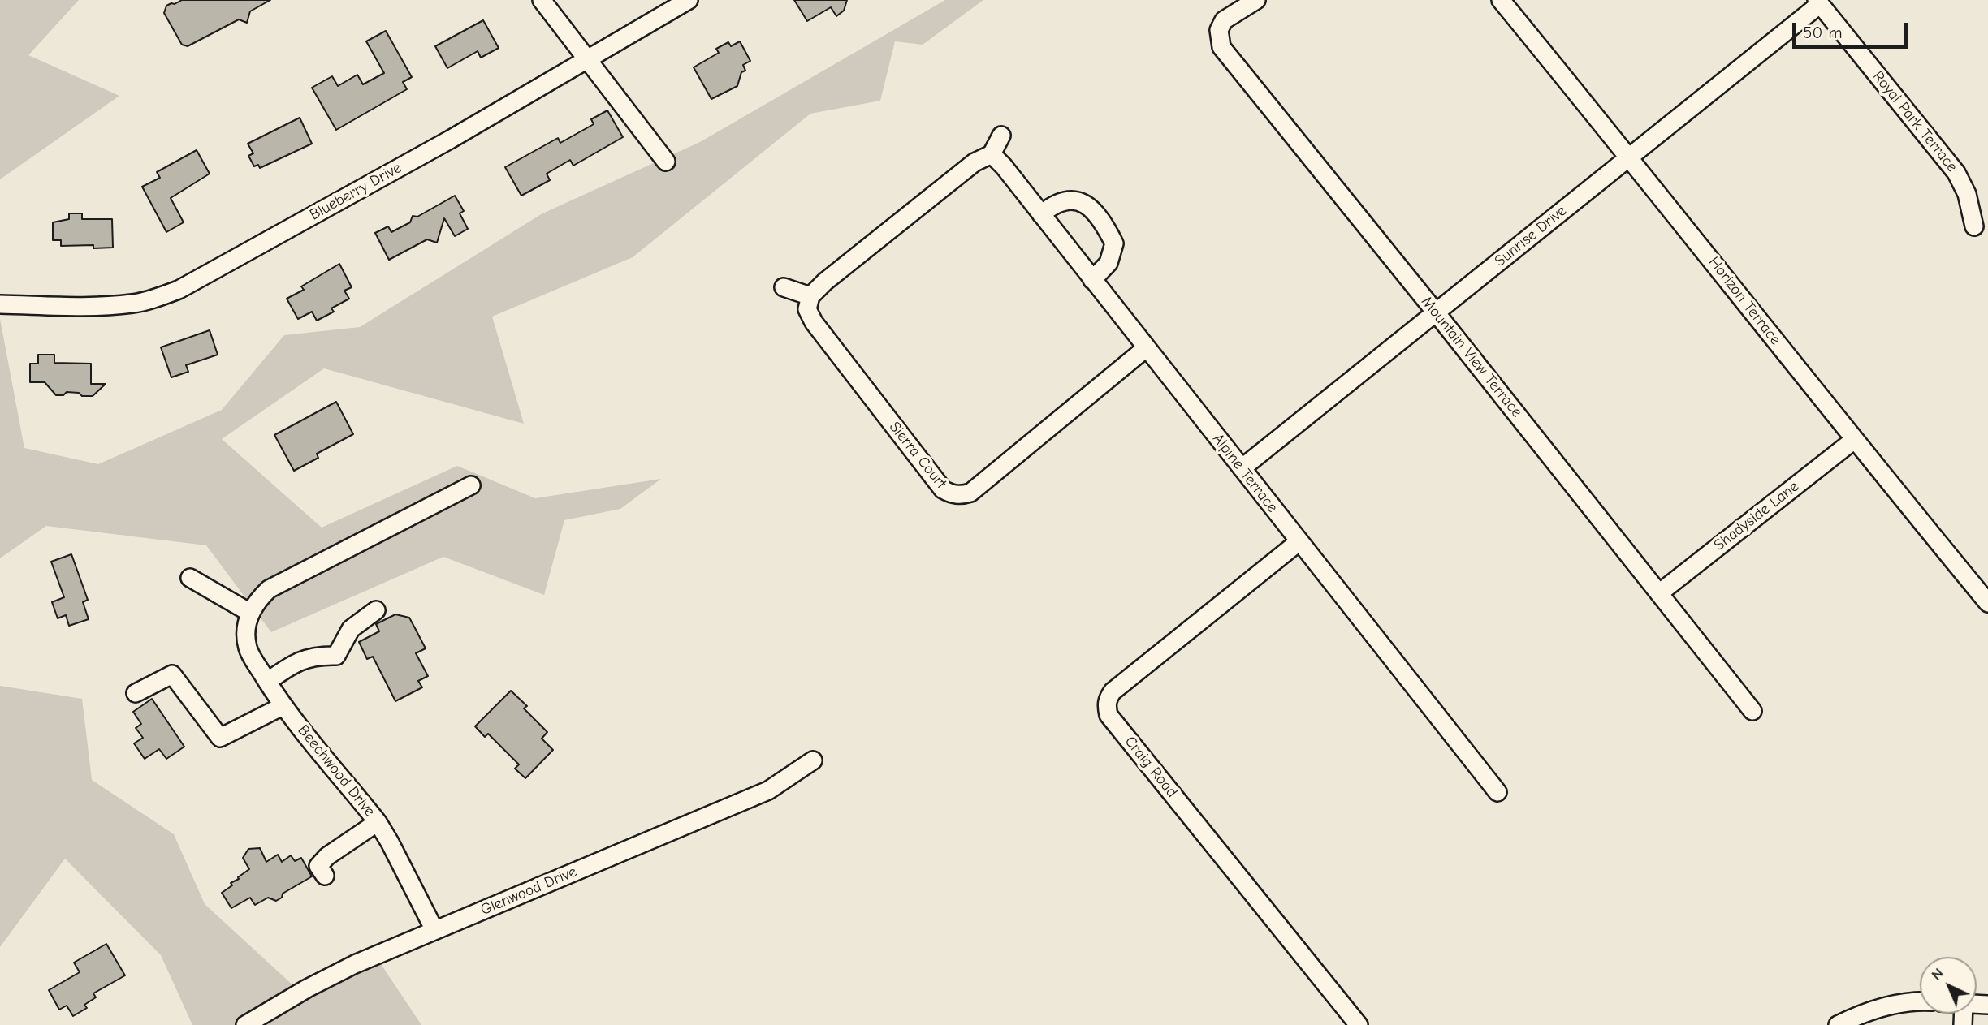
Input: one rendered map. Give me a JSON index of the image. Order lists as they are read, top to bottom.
{
  "streets": {
    "street": [
      "Royal Park Terrace",
      "Blueberry Drive",
      "Sunrise Drive",
      "Horizon Terrace",
      "Mountain View Terrace",
      "Sierra Court",
      "Alpine Terrace",
      "Shadyside Lane",
      "Craig Road",
      "Beechwood Drive",
      "Glenwood Drive"
    ]
  },
  "crossings": [
    ["Royal Park Terrace", "Sunrise Drive"],
    ["Sunrise Drive", "Horizon Terrace"],
    ["Sunrise Drive", "Mountain View Terrace"],
    ["Sunrise Drive", "Alpine Terrace"],
    ["Horizon Terrace", "Shadyside Lane"],
    ["Mountain View Terrace", "Shadyside Lane"],
    ["Sierra Court", "Alpine Terrace"],
    ["Alpine Terrace", "Craig Road"],
    ["Beechwood Drive", "Glenwood Drive"]
  ],
  "scale_bar": "50 m",
  "north": "top left"
}
